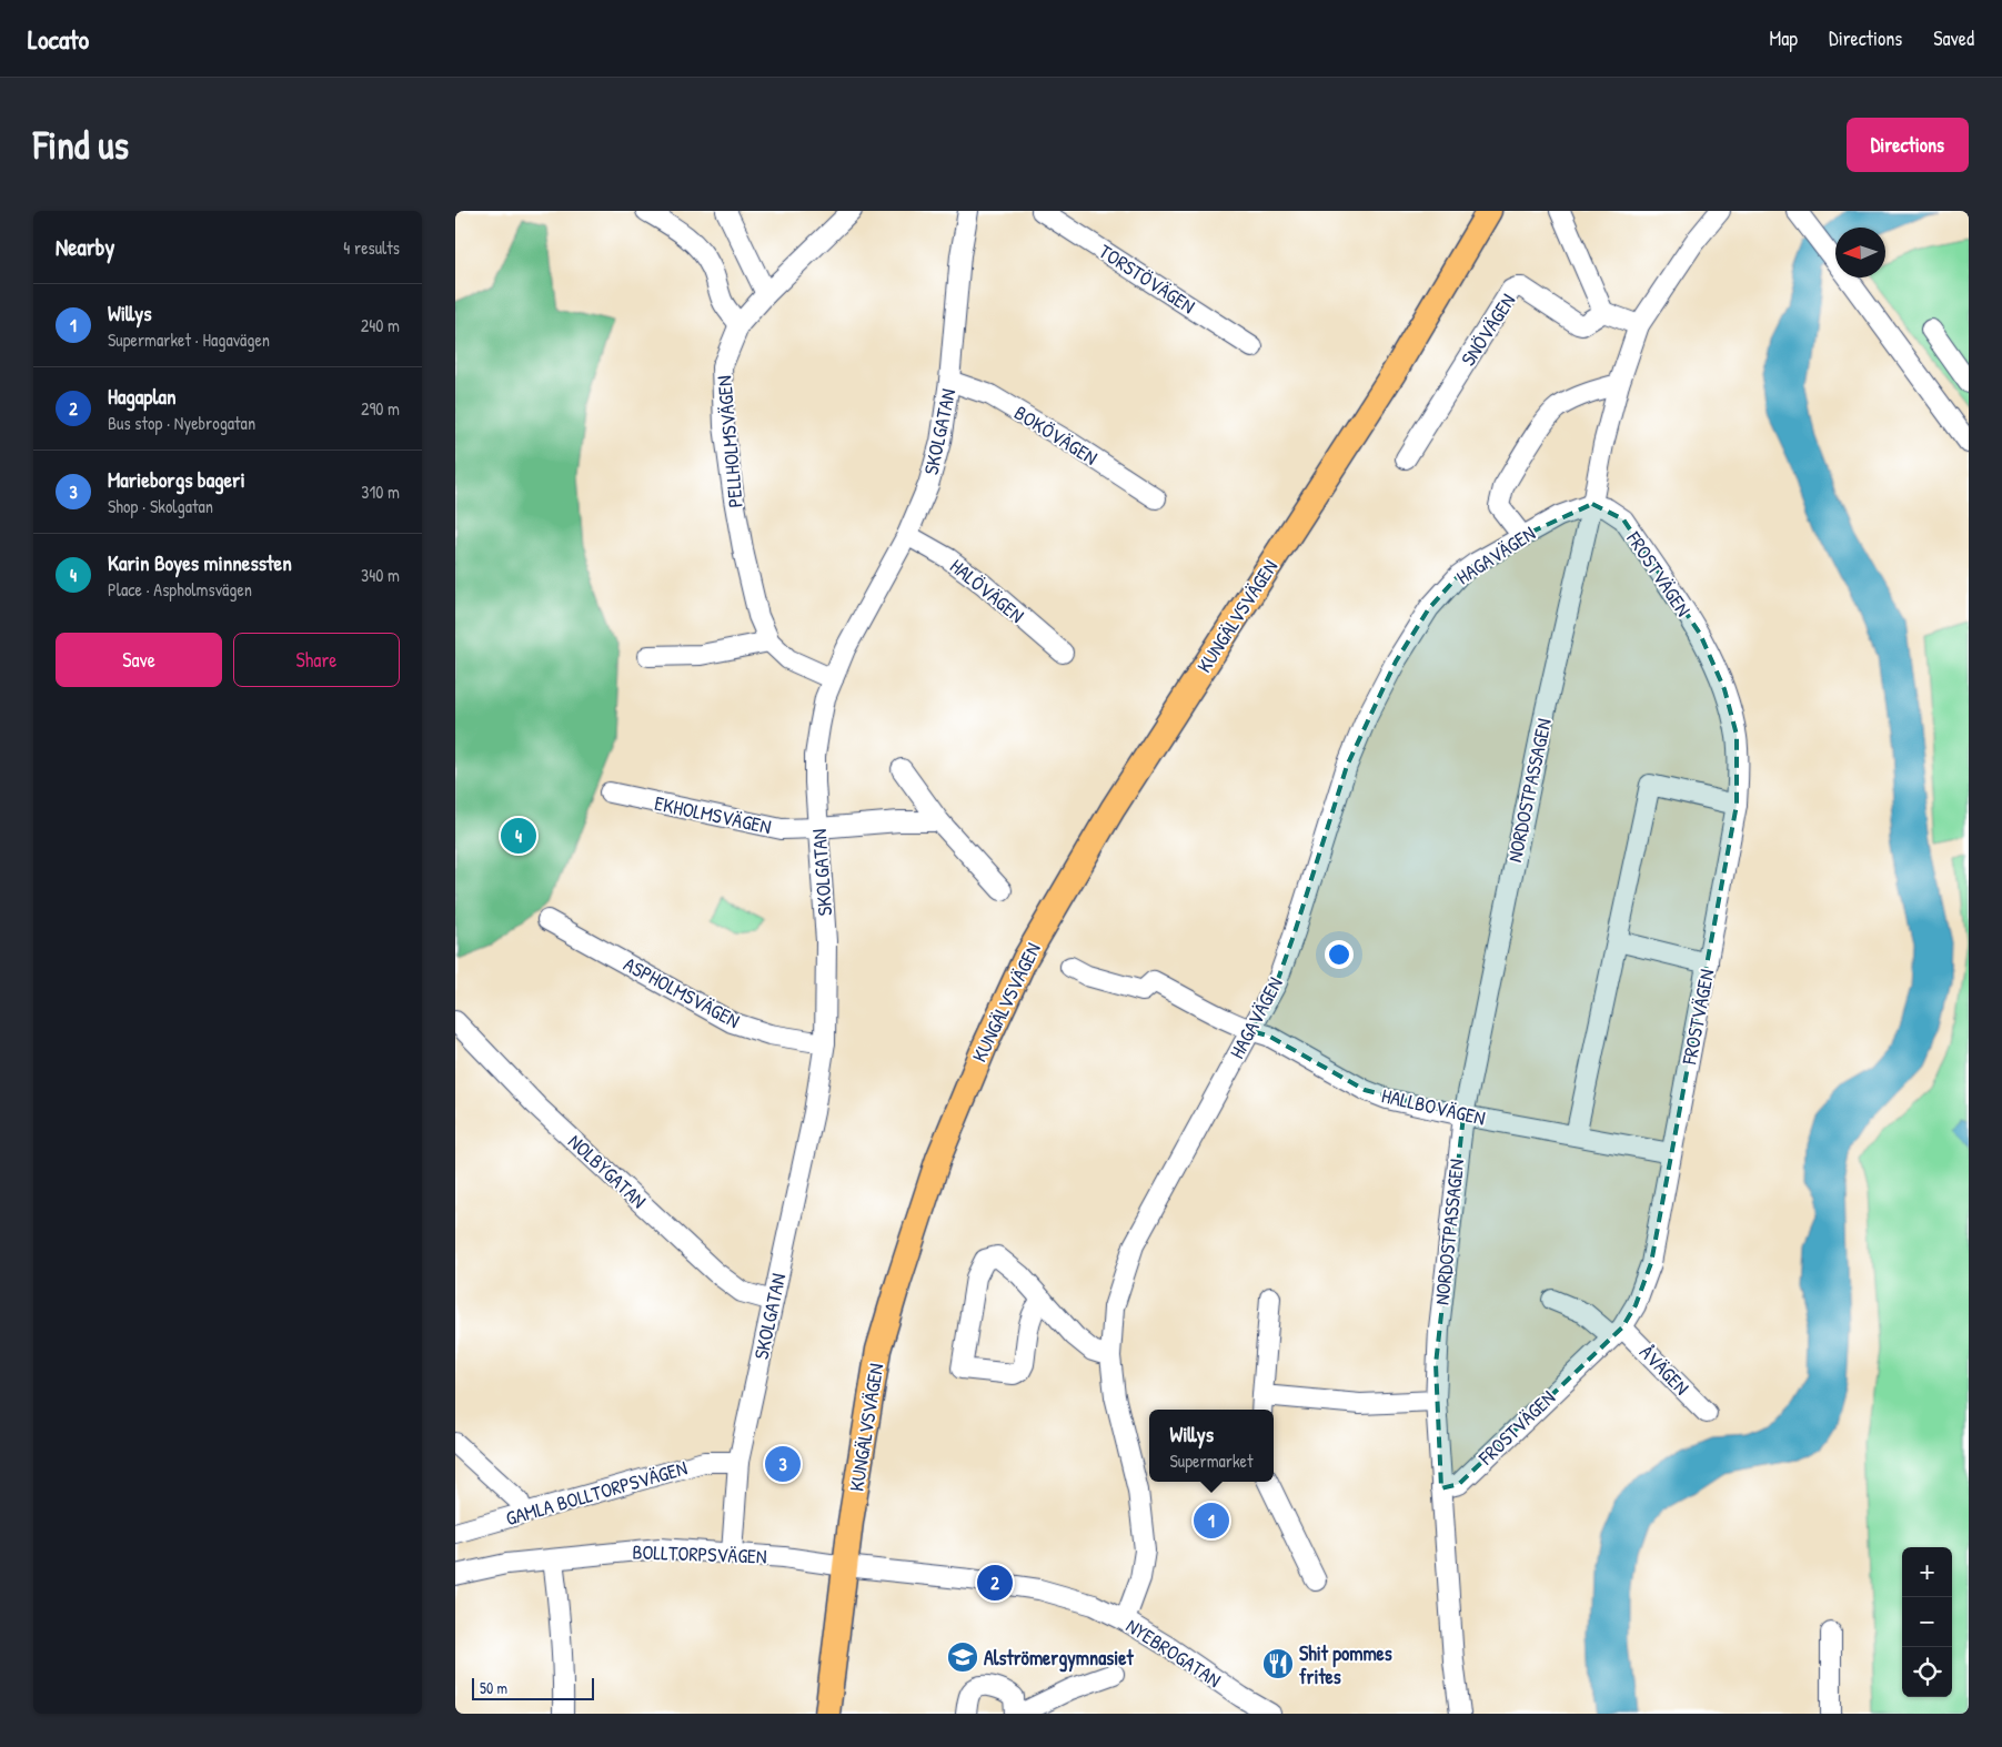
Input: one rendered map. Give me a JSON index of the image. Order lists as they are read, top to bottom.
{
  "streets": {
    "main road": ["KUNGÄLVSVÄGEN"],
    "street": [
      "TORSTÖVÄGEN",
      "SNÖVÄGEN",
      "SKOLGATAN",
      "BOKÖVÄGEN",
      "PELLHOLMSVÄGEN",
      "HAGAVÄGEN",
      "FROSTVÄGEN",
      "HALÖVÄGEN",
      "NORDOSTPASSAGEN",
      "EKHOLMSVÄGEN",
      "ASPHOLMSVÄGEN",
      "HALLBOVÄGEN",
      "NOLBYGATAN",
      "ÅVÄGEN",
      "GAMLA BOLLTORPSVÄGEN",
      "BOLLTORPSVÄGEN",
      "NYEBROGATAN"
    ]
  },
  "crossings": [
    ["SKOLGATAN", "BOKÖVÄGEN"],
    ["SKOLGATAN", "PELLHOLMSVÄGEN"],
    ["SKOLGATAN", "HALÖVÄGEN"],
    ["SKOLGATAN", "EKHOLMSVÄGEN"],
    ["SKOLGATAN", "ASPHOLMSVÄGEN"],
    ["SKOLGATAN", "NOLBYGATAN"],
    ["SKOLGATAN", "GAMLA BOLLTORPSVÄGEN"],
    ["SKOLGATAN", "BOLLTORPSVÄGEN"],
    ["HAGAVÄGEN", "FROSTVÄGEN"],
    ["HAGAVÄGEN", "NORDOSTPASSAGEN"],
    ["HAGAVÄGEN", "HALLBOVÄGEN"],
    ["HAGAVÄGEN", "NYEBROGATAN"],
    ["FROSTVÄGEN", "NORDOSTPASSAGEN"],
    ["FROSTVÄGEN", "HALLBOVÄGEN"],
    ["FROSTVÄGEN", "ÅVÄGEN"],
    ["KUNGÄLVSVÄGEN", "BOLLTORPSVÄGEN"],
    ["KUNGÄLVSVÄGEN", "NYEBROGATAN"],
    ["NORDOSTPASSAGEN", "HALLBOVÄGEN"],
    ["BOLLTORPSVÄGEN", "NYEBROGATAN"]
  ],
  "places": {
    "school or university": ["Alströmergymnasiet"],
    "restaurant": ["Shit pommes frites"]
  },
  "scale_bar": "50 m",
  "north": "left",
  "page": {
    "header": "Locato",
    "nav": ["Map", "Directions", "Saved"],
    "buttons": [
      "Directions",
      ["Save", "Share"]
    ],
    "title": "Find us",
    "heading": ["Nearby", "4 results"],
    "list": [
      {
        "mark": "1",
        "name": "Willys",
        "note": "Supermarket · Hagavägen",
        "value": "240 m"
      },
      {
        "mark": "2",
        "name": "Hagaplan",
        "note": "Bus stop · Nyebrogatan",
        "value": "290 m"
      },
      {
        "mark": "3",
        "name": "Marieborgs bageri",
        "note": "Shop · Skolgatan",
        "value": "310 m"
      },
      {
        "mark": "4",
        "name": "Karin Boyes minnessten",
        "note": "Place · Aspholmsvägen",
        "value": "340 m"
      }
    ],
    "pins": [
      "4",
      "3",
      "1",
      "2"
    ],
    "popup": ["Willys", "Supermarket"],
    "map_buttons": ["+", "−"],
    "scale": "50 m"
  }
}
